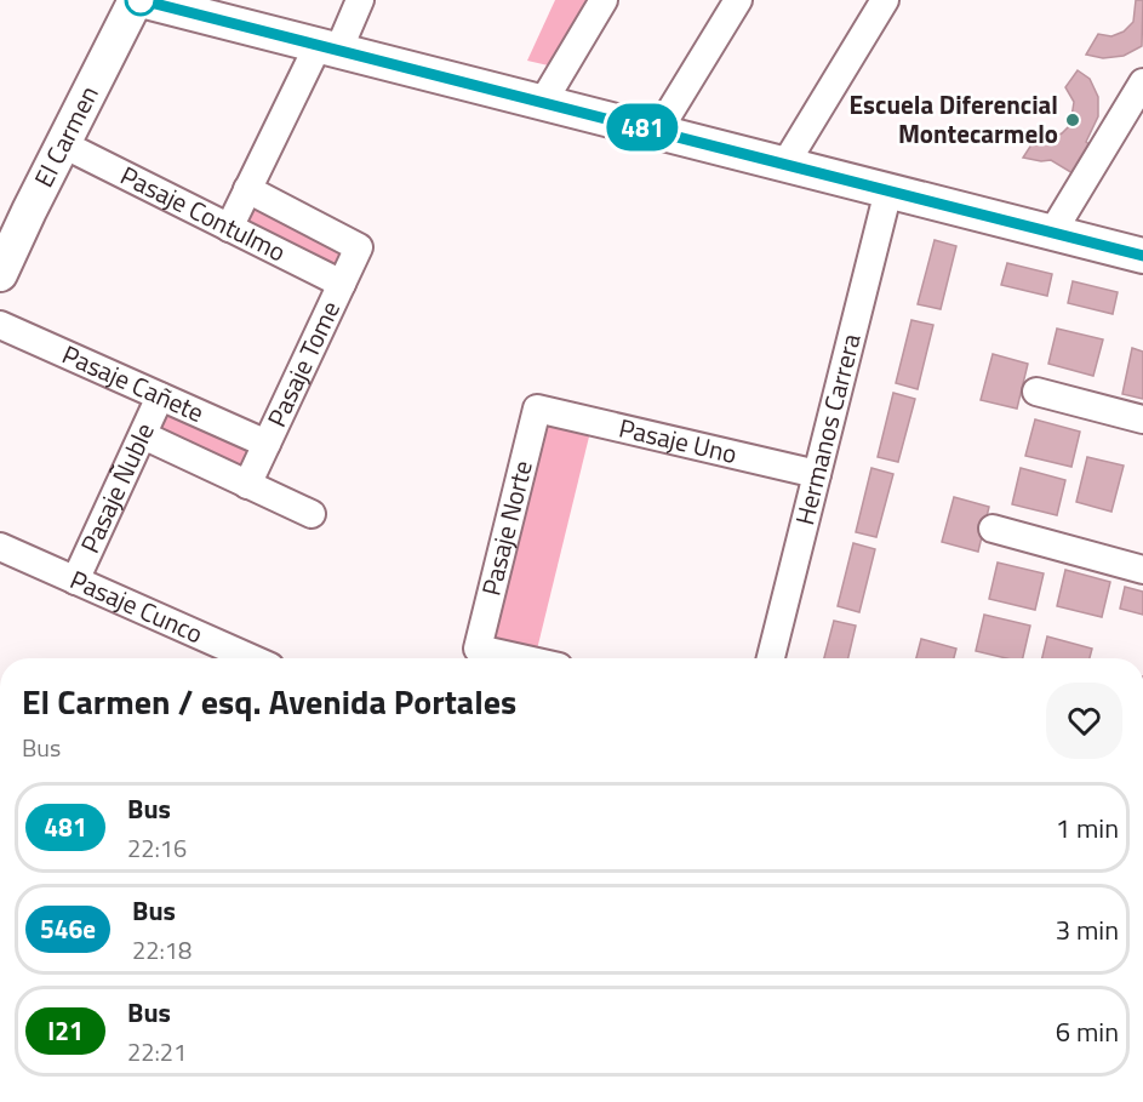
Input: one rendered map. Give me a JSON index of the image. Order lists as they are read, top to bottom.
{
  "streets": {
    "main road": ["El Carmen"],
    "street": [
      "Pasaje Contulmo",
      "Pasaje Tome",
      "Pasaje Cañete",
      "Hermanos Carrera",
      "Pasaje Uno",
      "Pasaje Ñuble",
      "Pasaje Norte",
      "Pasaje Cunco"
    ]
  },
  "crossings": [
    ["El Carmen", "Pasaje Contulmo"],
    ["Pasaje Contulmo", "Pasaje Tome"],
    ["Pasaje Tome", "Pasaje Cañete"],
    ["Pasaje Cañete", "Pasaje Ñuble"],
    ["Hermanos Carrera", "Pasaje Uno"],
    ["Pasaje Uno", "Pasaje Norte"],
    ["Pasaje Ñuble", "Pasaje Cunco"]
  ],
  "places": ["Escuela Diferencial Montecarmelo"],
  "lines": ["bus line 481"],
  "page": {
    "on_map": "481",
    "heading": ["El Carmen / esq. Avenida Portales", "Bus"],
    "list": [
      {
        "mark": "481",
        "name": "Bus",
        "note": "22:16",
        "value": "1 min"
      },
      {
        "mark": "546e",
        "name": "Bus",
        "note": "22:18",
        "value": "3 min"
      },
      {
        "mark": "I21",
        "name": "Bus",
        "note": "22:21",
        "value": "6 min"
      }
    ]
  }
}
